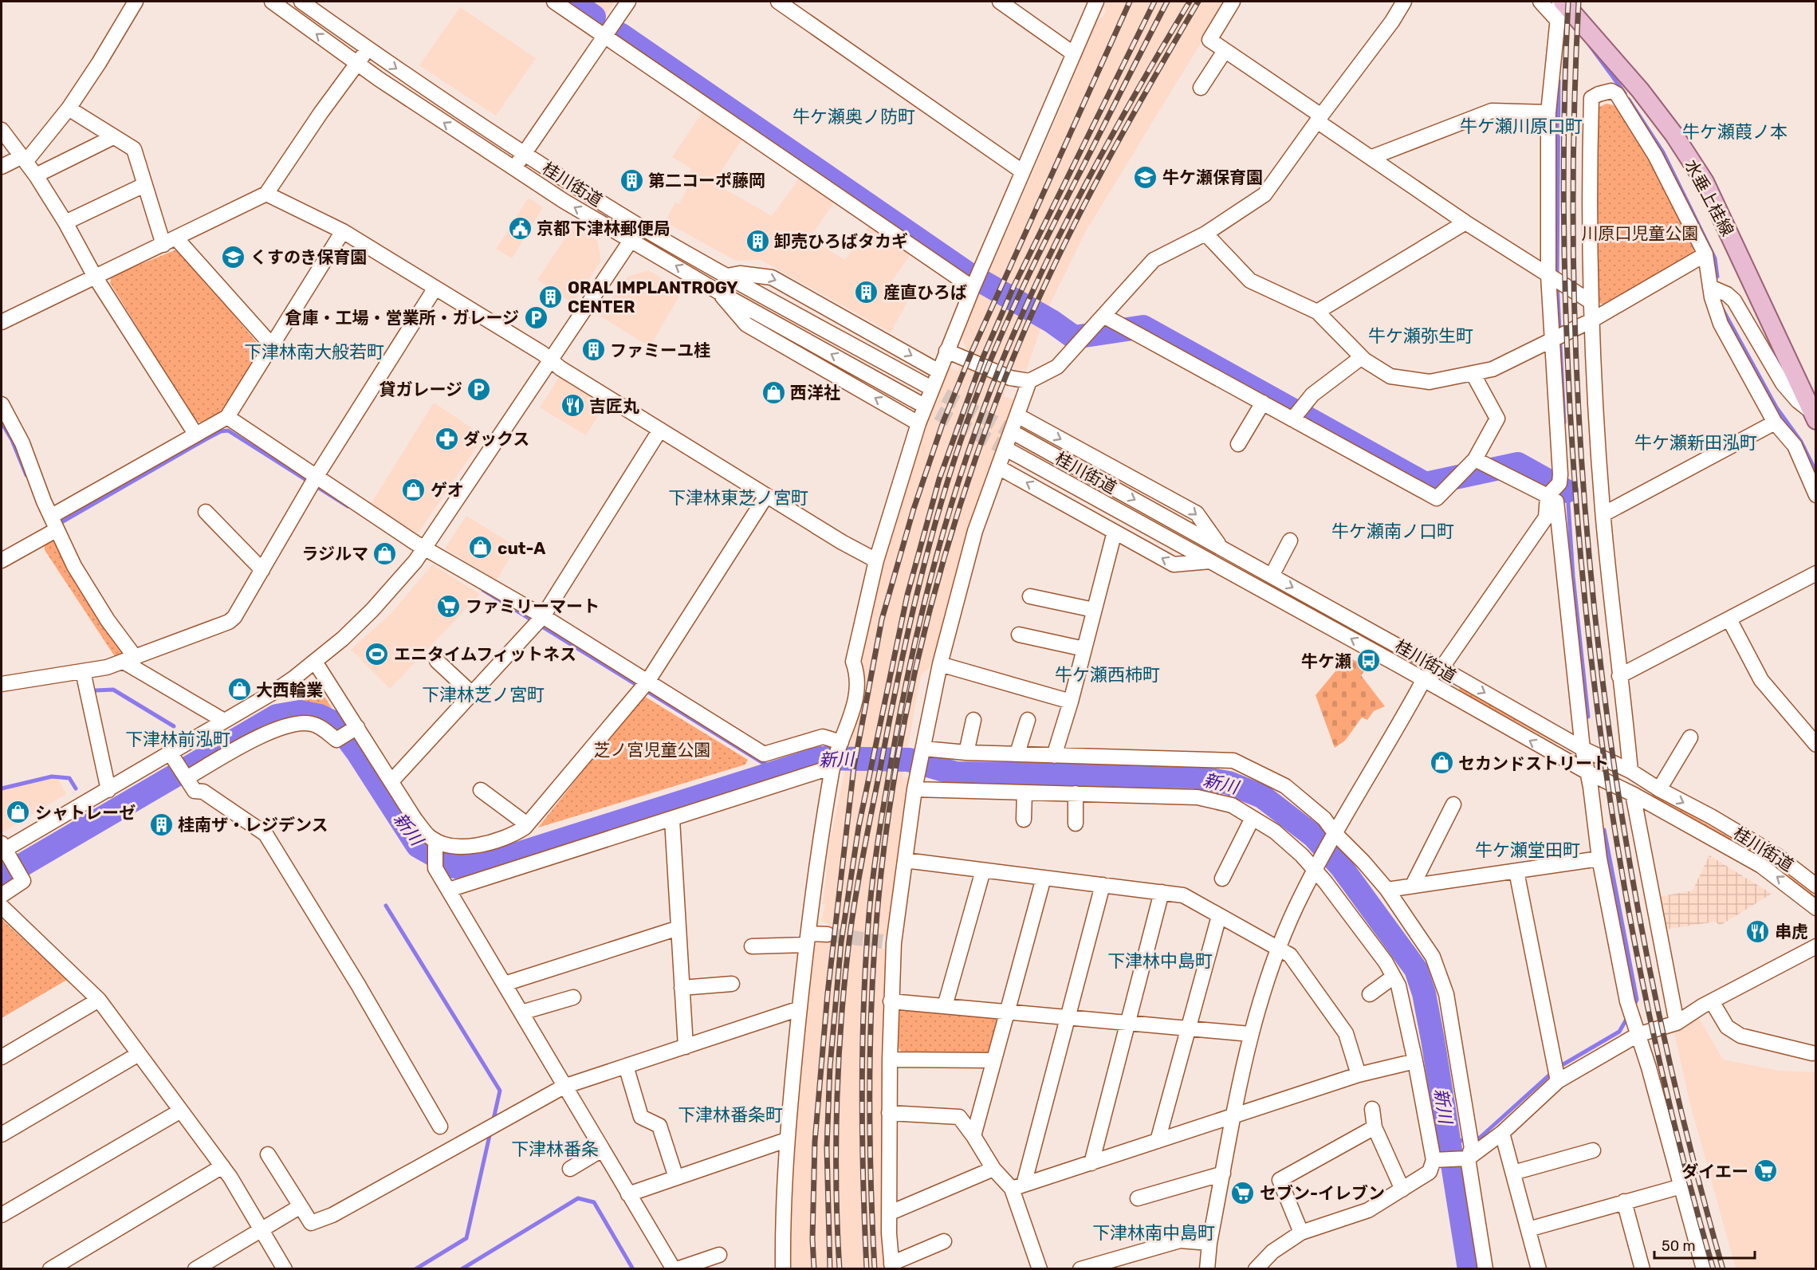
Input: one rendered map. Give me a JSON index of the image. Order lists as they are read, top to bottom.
{
  "streets": {
    "main road": ["水垂上桂線"],
    "street": ["桂川街道"]
  },
  "districts": [
    "牛ケ瀬奥ノ防町",
    "牛ケ瀬川原口町",
    "牛ケ瀬葭ノ本",
    "牛ケ瀬弥生町",
    "下津林南大般若町",
    "牛ケ瀬新田泓町",
    "下津林東芝ノ宮町",
    "牛ケ瀬南ノ口町",
    "牛ケ瀬西柿町",
    "下津林芝ノ宮町",
    "下津林前泓町",
    "牛ケ瀬堂田町",
    "下津林中島町",
    "下津林番条町",
    "下津林番条",
    "下津林南中島町"
  ],
  "water": ["新川"],
  "parks": ["川原口児童公園", "芝ノ宮児童公園"],
  "places": {
    "school or university": ["牛ケ瀬保育園", "くすのき保育園"],
    "building": [
      "第二コーポ藤岡",
      "卸売ひろばタカギ",
      "産直ひろば",
      "ORAL IMPLANTROGY CENTER",
      "ファミーユ桂",
      "桂南ザ・レジデンス"
    ],
    "public building": ["京都下津林郵便局"],
    "parking": ["倉庫・工場・営業所・ガレージ", "貸ガレージ"],
    "shop": [
      "西洋社",
      "ゲオ",
      "cut-A",
      "ラジルマ",
      "大西輪業",
      "セカンドストリート",
      "シャトレーゼ"
    ],
    "restaurant": ["吉匠丸", "串虎"],
    "pharmacy": ["ダックス"],
    "supermarket": ["ファミリーマート", "ダイエー", "セブン-イレブン"],
    "sports": ["エニタイムフィットネス"],
    "bus stop": ["牛ケ瀬"]
  },
  "scale_bar": "50 m"
}
